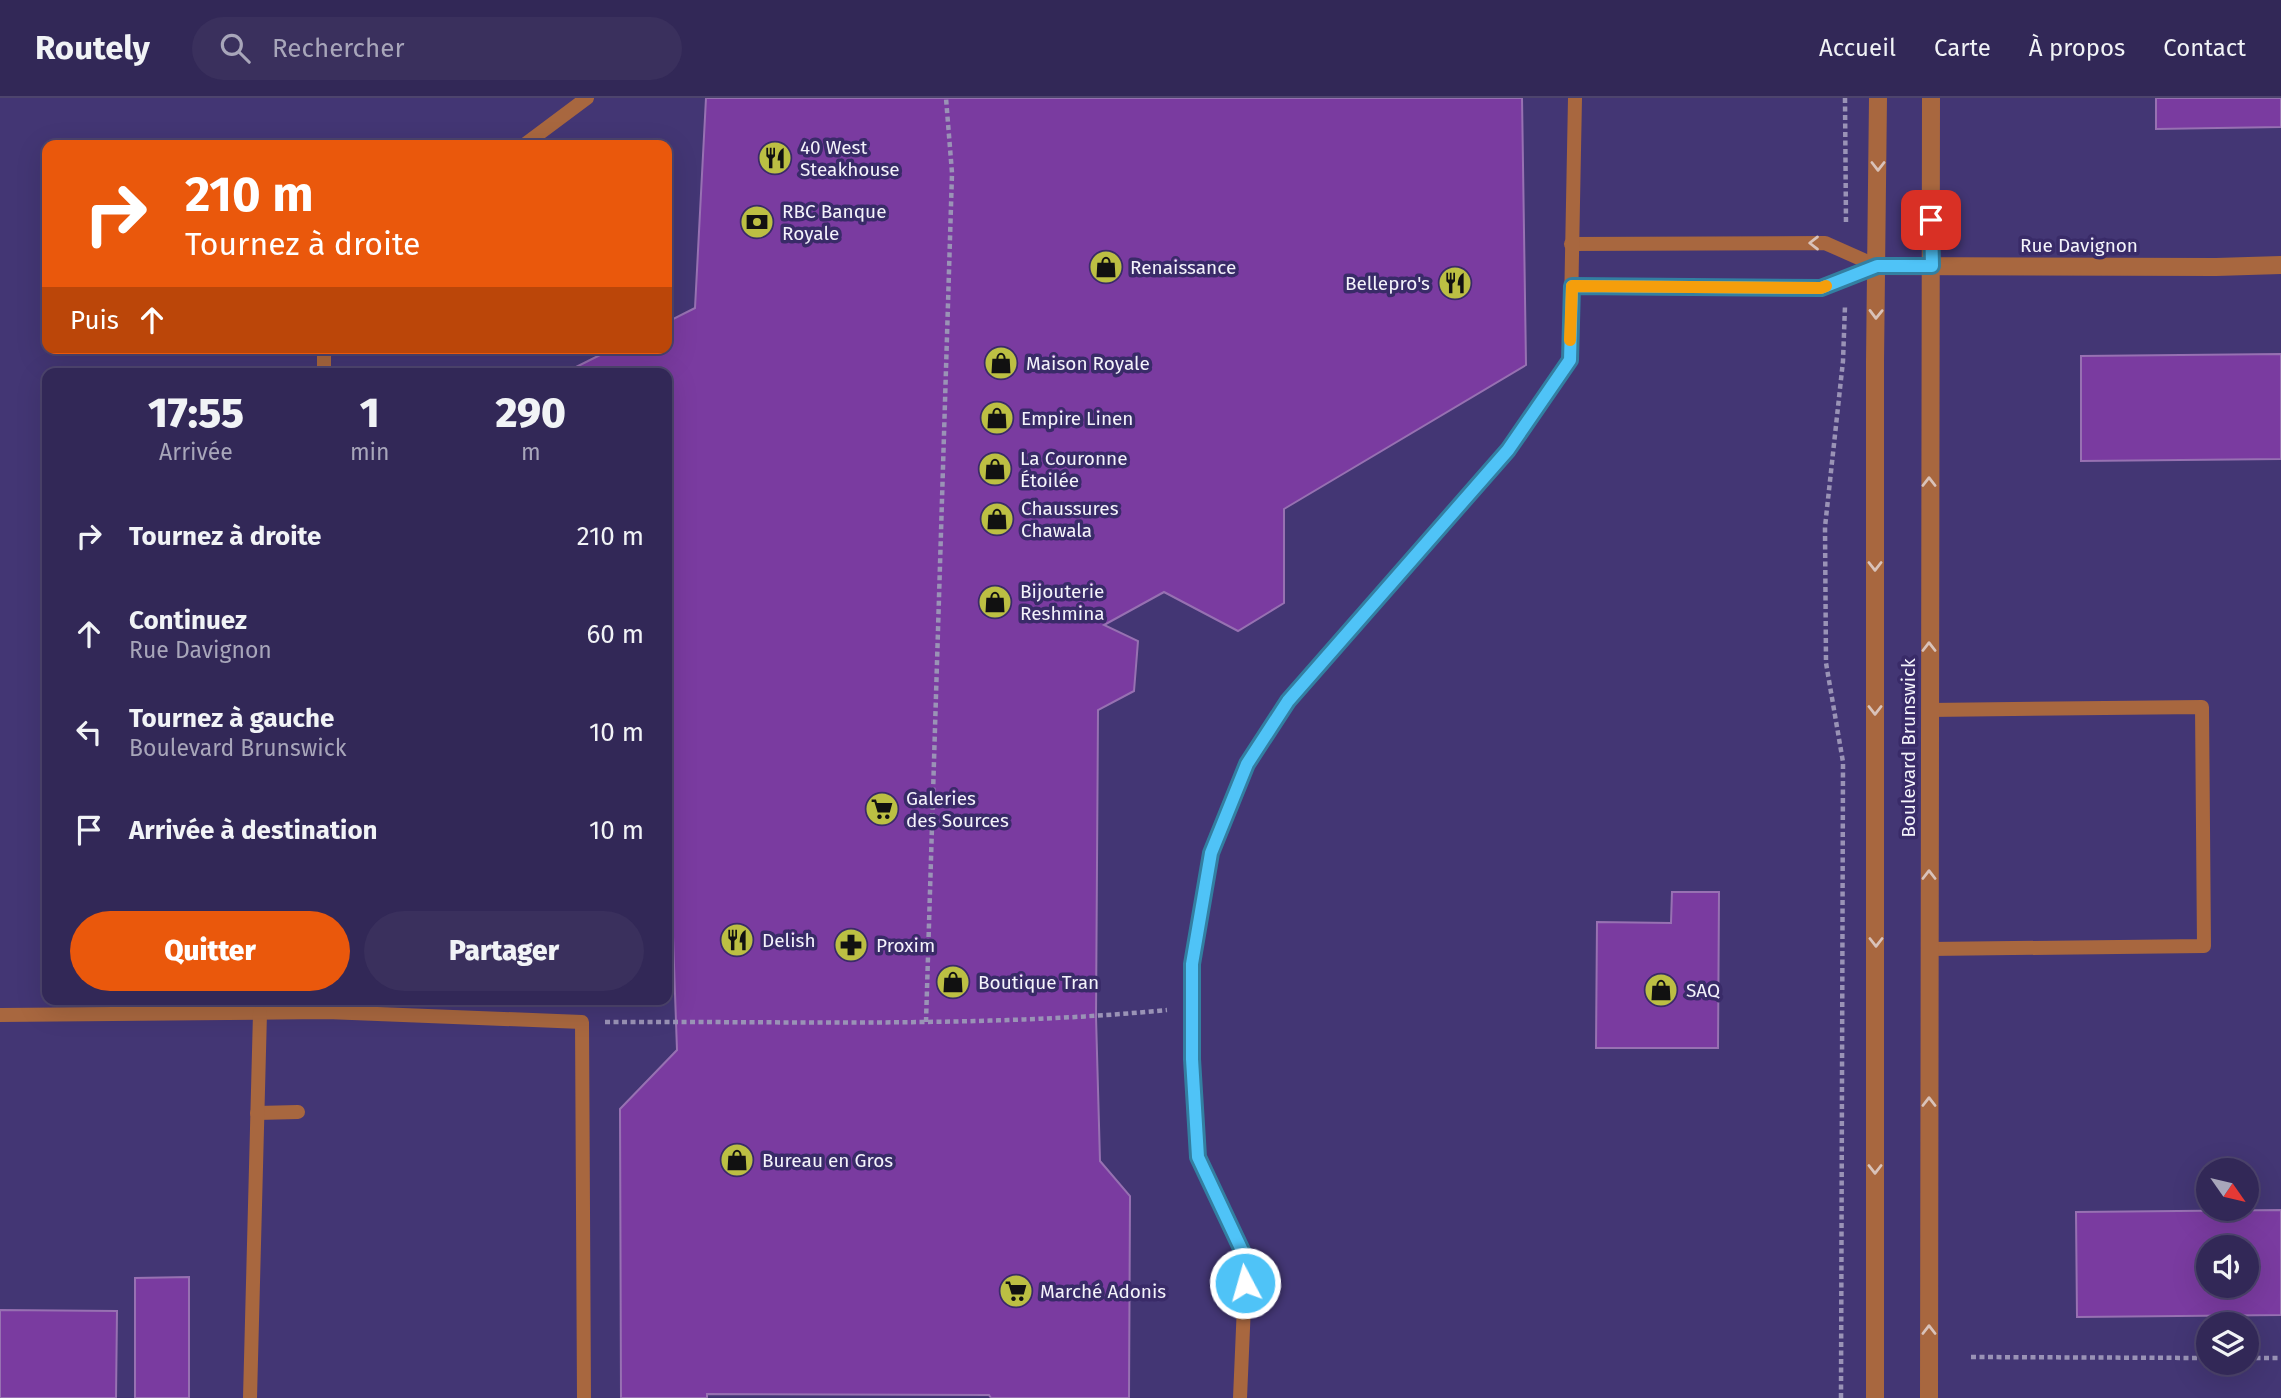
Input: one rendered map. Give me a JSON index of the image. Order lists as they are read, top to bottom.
{
  "streets": {
    "street": ["Rue Davignon", "Boulevard Brunswick"]
  },
  "crossings": [
    ["Rue Davignon", "Boulevard Brunswick"]
  ],
  "places": {
    "restaurant": ["40 West Steakhouse", "Bellepro's", "Delish"],
    "bank": ["RBC Banque Royale"],
    "shop": [
      "Renaissance",
      "Maison Royale",
      "Empire Linen",
      "La Couronne Étoilée",
      "Chaussures Chawala",
      "Bijouterie Reshmina",
      "Boutique Tran",
      "SAQ",
      "Bureau en Gros"
    ],
    "supermarket": ["Galeries des Sources", "Marché Adonis"],
    "pharmacy": ["Proxim"]
  },
  "north": "bottom right",
  "page": {
    "header": "Routely",
    "search": "Rechercher",
    "nav": [
      "Accueil",
      "Carte",
      "À propos",
      "Contact"
    ],
    "turn": ["210 m", "Tournez à droite"],
    "then": "Puis",
    "eta": [
      "17:55",
      "Arrivée",
      "1",
      "min",
      "290",
      "m"
    ],
    "list": [
      {
        "name": "Tournez à droite",
        "value": "210 m"
      },
      {
        "name": "Continuez",
        "note": "Rue Davignon",
        "value": "60 m"
      },
      {
        "name": "Tournez à gauche",
        "note": "Boulevard Brunswick",
        "value": "10 m"
      },
      {
        "name": "Arrivée à destination",
        "value": "10 m"
      }
    ],
    "buttons": ["Quitter", "Partager"]
  }
}
